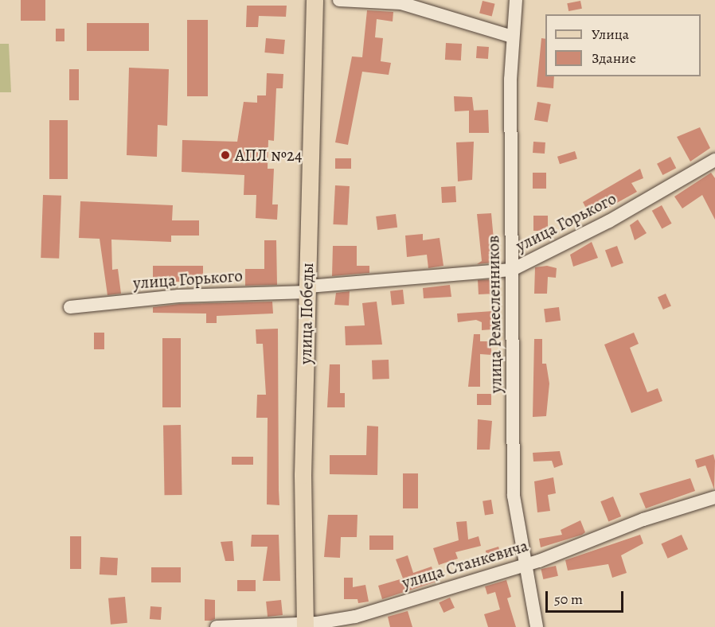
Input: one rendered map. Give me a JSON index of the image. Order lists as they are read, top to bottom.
{
  "streets": {
    "main road": ["улица Победы"],
    "street": ["улица Горького", "улица Ремесленников", "улица Станкевича"]
  },
  "crossings": [
    ["улица Горького", "улица Победы"],
    ["улица Горького", "улица Ремесленников"],
    ["улица Победы", "улица Станкевича"],
    ["улица Ремесленников", "улица Станкевича"]
  ],
  "places": ["АПЛ №24"],
  "legend": ["Улица", "Здание"],
  "scale_bar": "50 m"
}
